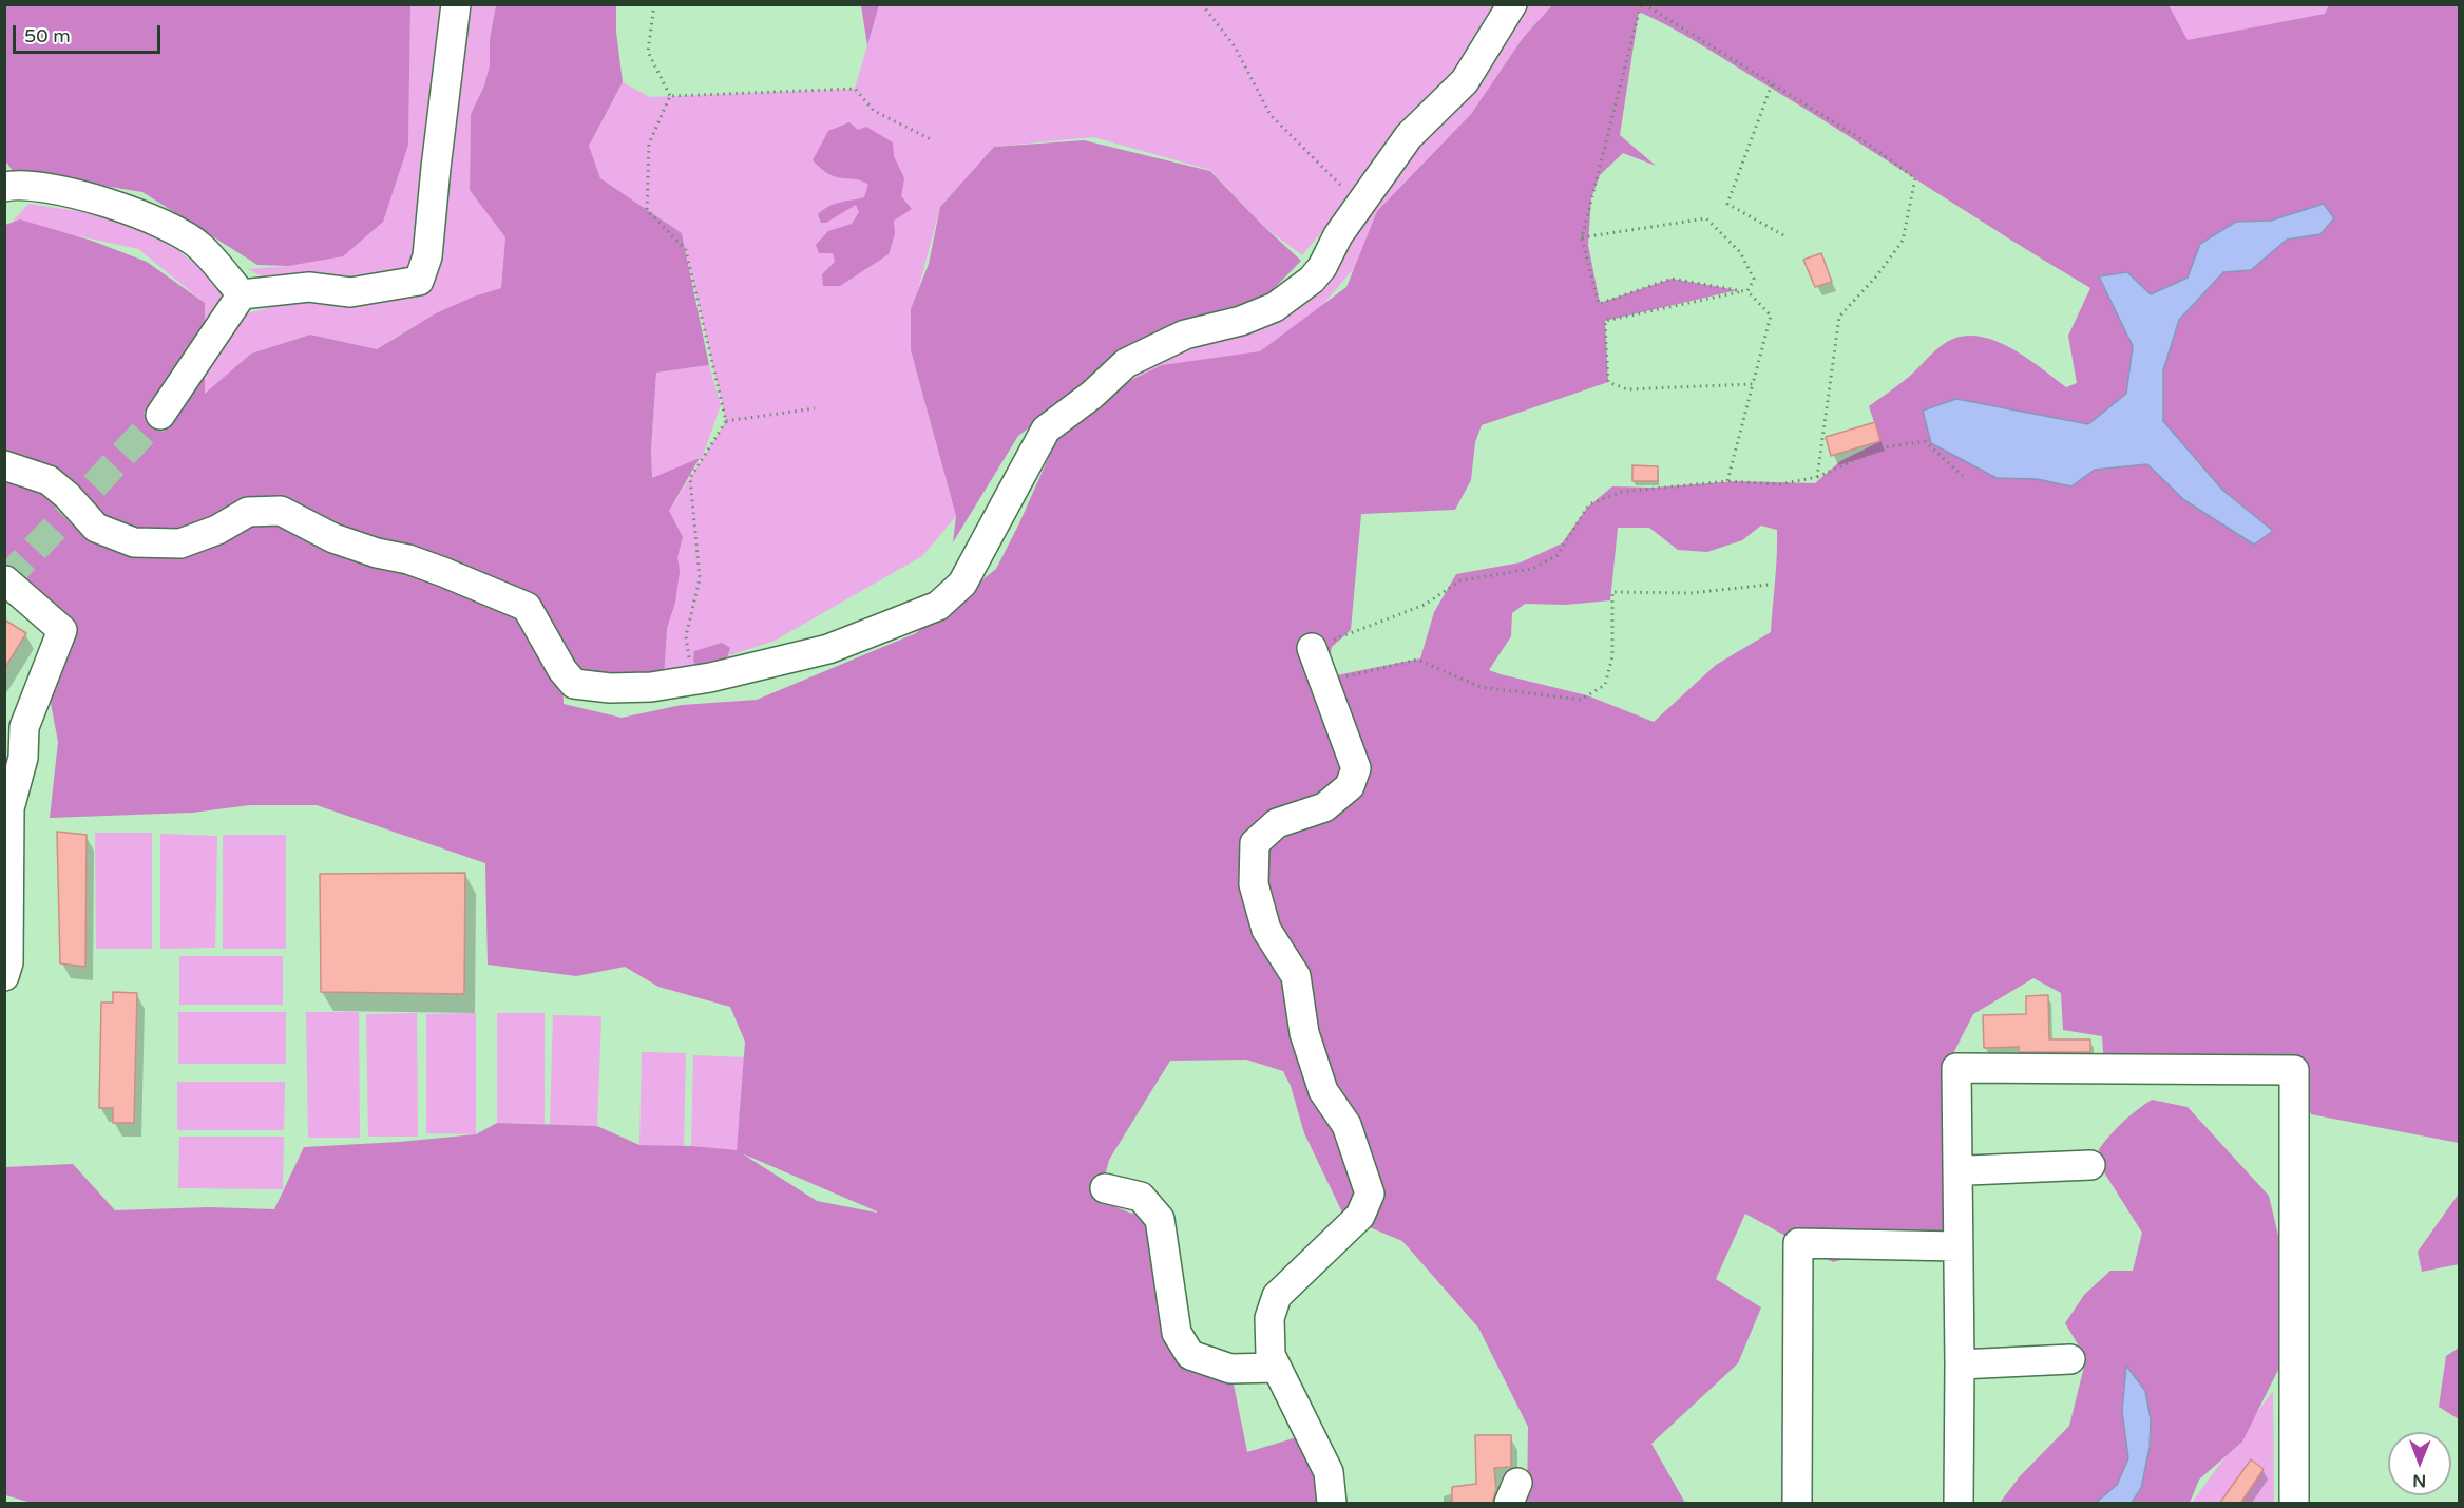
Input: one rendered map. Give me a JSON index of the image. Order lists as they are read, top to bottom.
{
  "scale_bar": "50 m",
  "north": "bottom"
}
